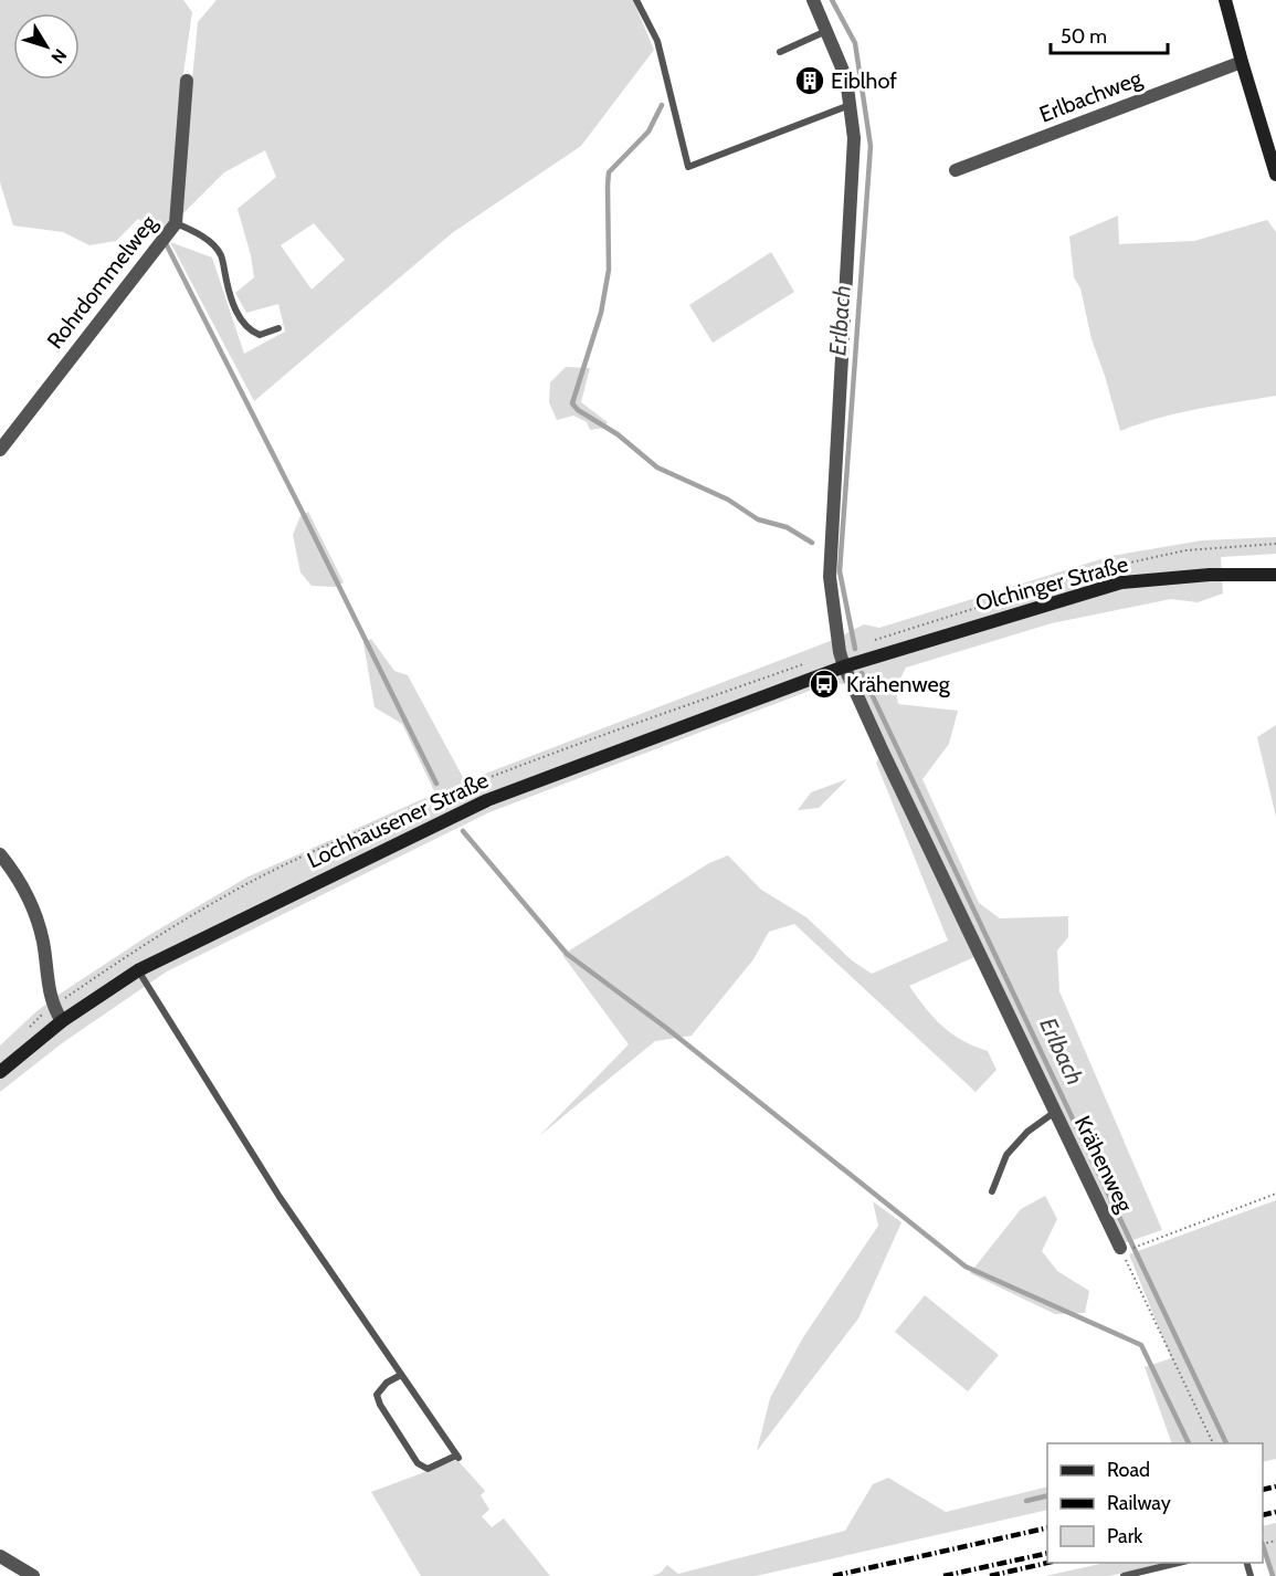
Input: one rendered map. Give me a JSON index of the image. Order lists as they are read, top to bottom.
{
  "streets": {
    "main road": ["Olchinger Straße", "Lochhausener Straße"],
    "street": ["Erlbachweg", "Rohrdommelweg", "Krähenweg"]
  },
  "crossings": [
    ["Olchinger Straße", "Lochhausener Straße"],
    ["Olchinger Straße", "Krähenweg"],
    ["Lochhausener Straße", "Krähenweg"]
  ],
  "water": ["Erlbach"],
  "places": {
    "building": ["Eiblhof"],
    "bus stop": ["Krähenweg"]
  },
  "legend": ["Road", "Railway", "Park"],
  "scale_bar": "50 m",
  "north": "bottom right"
}
